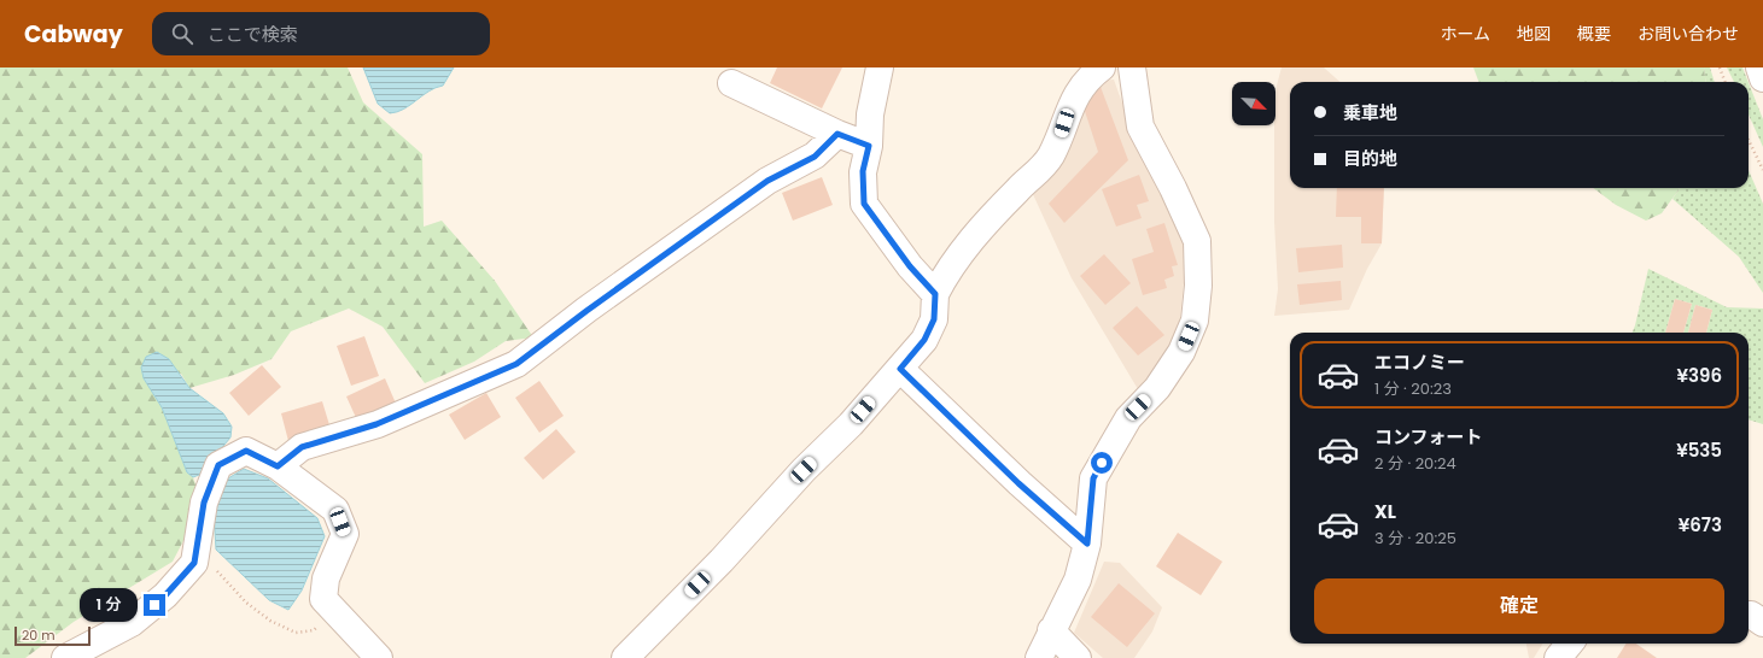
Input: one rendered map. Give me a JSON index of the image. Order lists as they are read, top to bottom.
{
  "scale_bar": "20 m",
  "north": "bottom right",
  "page": {
    "header": "Cabway",
    "search": "ここで検索",
    "nav": [
      "ホーム",
      "地図",
      "概要",
      "お問い合わせ"
    ],
    "banner": ["乗車地", "目的地"],
    "list": [
      {
        "name": "エコノミー",
        "note": "1 分 · 20:23",
        "value": "¥396"
      },
      {
        "name": "コンフォート",
        "note": "2 分 · 20:24",
        "value": "¥535"
      },
      {
        "name": "XL",
        "note": "3 分 · 20:25",
        "value": "¥673"
      }
    ],
    "buttons": "確定",
    "bubble": "1 分",
    "scale": "20 m"
  }
}
